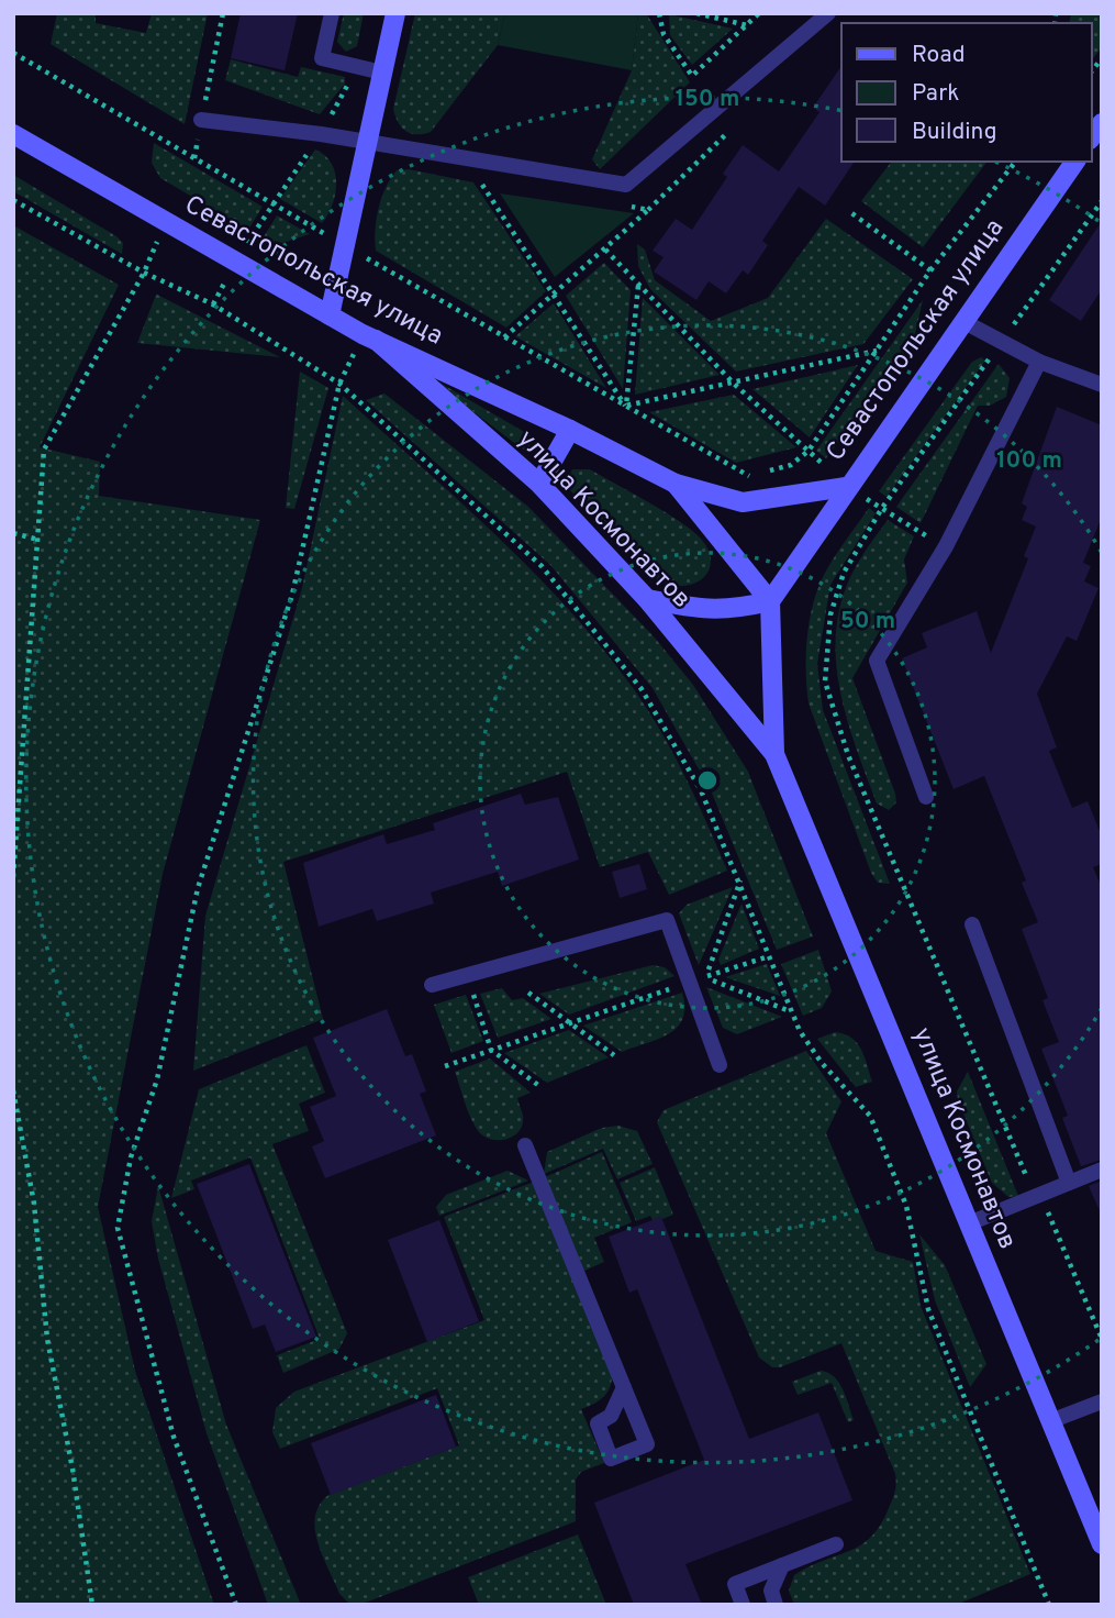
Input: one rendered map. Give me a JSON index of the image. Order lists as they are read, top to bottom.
{
  "streets": {
    "main road": ["Севастопольская улица", "улица Космонавтов"]
  },
  "crossings": [
    ["Севастопольская улица", "улица Космонавтов"]
  ],
  "legend": ["Road", "Park", "Building"],
  "rings": ["150 m", "100 m", "50 m"]
}
